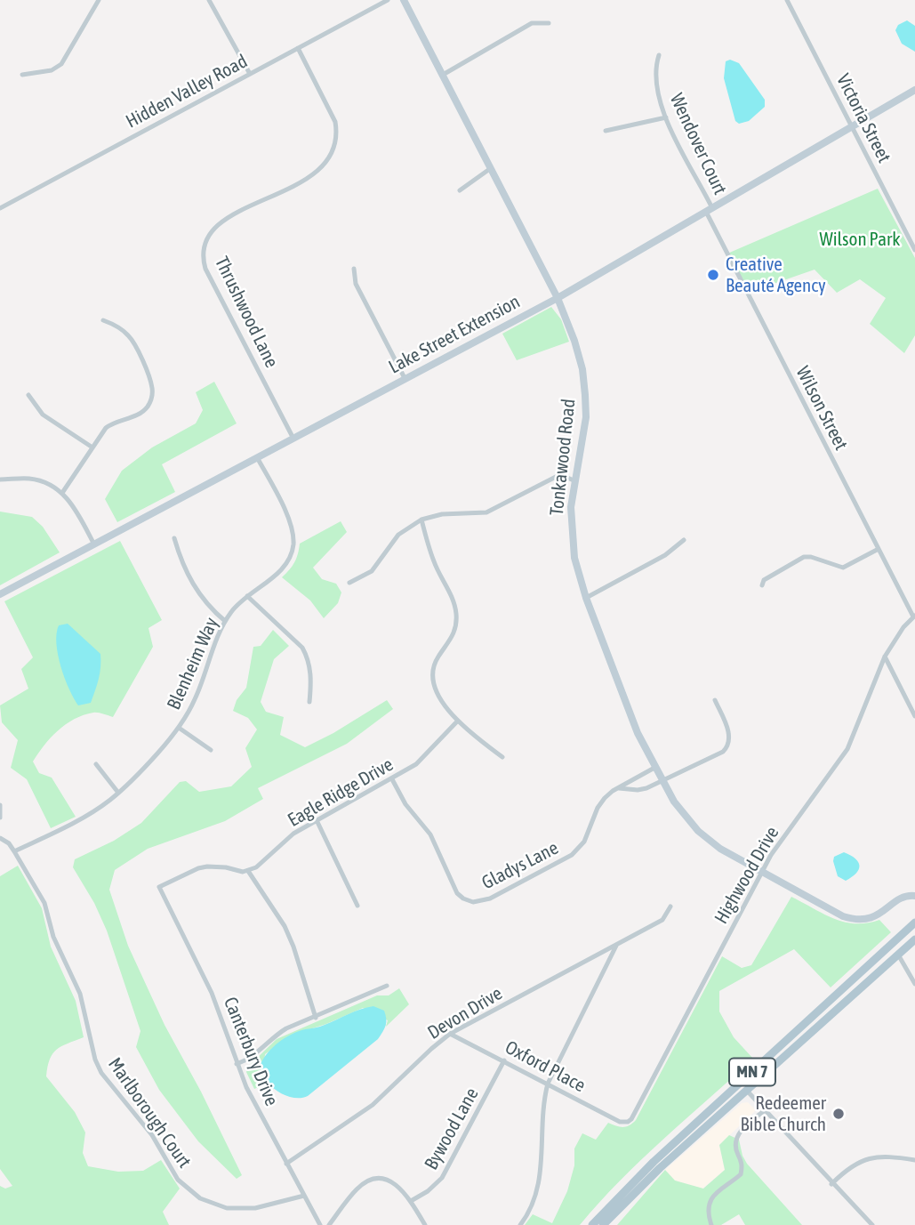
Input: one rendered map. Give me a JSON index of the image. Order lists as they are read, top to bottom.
{
  "streets": {
    "main road": ["MN 7"],
    "street": [
      "Hidden Valley Road",
      "Victoria Street",
      "Wendover Court",
      "Thrushwood Lane",
      "Lake Street Extension",
      "Wilson Street",
      "Tonkawood Road",
      "Blenheim Way",
      "Eagle Ridge Drive",
      "Gladys Lane",
      "Highwood Drive",
      "Devon Drive",
      "Canterbury Drive",
      "Oxford Place",
      "Marlborough Court",
      "Bywood Lane"
    ]
  },
  "crossings": [
    ["Hidden Valley Road", "Thrushwood Lane"],
    ["Victoria Street", "Lake Street Extension"],
    ["Wendover Court", "Lake Street Extension"],
    ["Wendover Court", "Wilson Street"],
    ["Thrushwood Lane", "Lake Street Extension"],
    ["Lake Street Extension", "Wilson Street"],
    ["Lake Street Extension", "Tonkawood Road"],
    ["Lake Street Extension", "Blenheim Way"],
    ["Wilson Street", "Highwood Drive"],
    ["Tonkawood Road", "Gladys Lane"],
    ["Tonkawood Road", "Highwood Drive"],
    ["Blenheim Way", "Marlborough Court"],
    ["Eagle Ridge Drive", "Gladys Lane"],
    ["Eagle Ridge Drive", "Canterbury Drive"],
    ["Highwood Drive", "Oxford Place"],
    ["Devon Drive", "Canterbury Drive"],
    ["Devon Drive", "Oxford Place"],
    ["Canterbury Drive", "Marlborough Court"],
    ["Oxford Place", "Bywood Lane"]
  ],
  "parks": ["Wilson Park"],
  "places": ["Creative Beauté Agency", "Redeemer Bible Church"]
}
